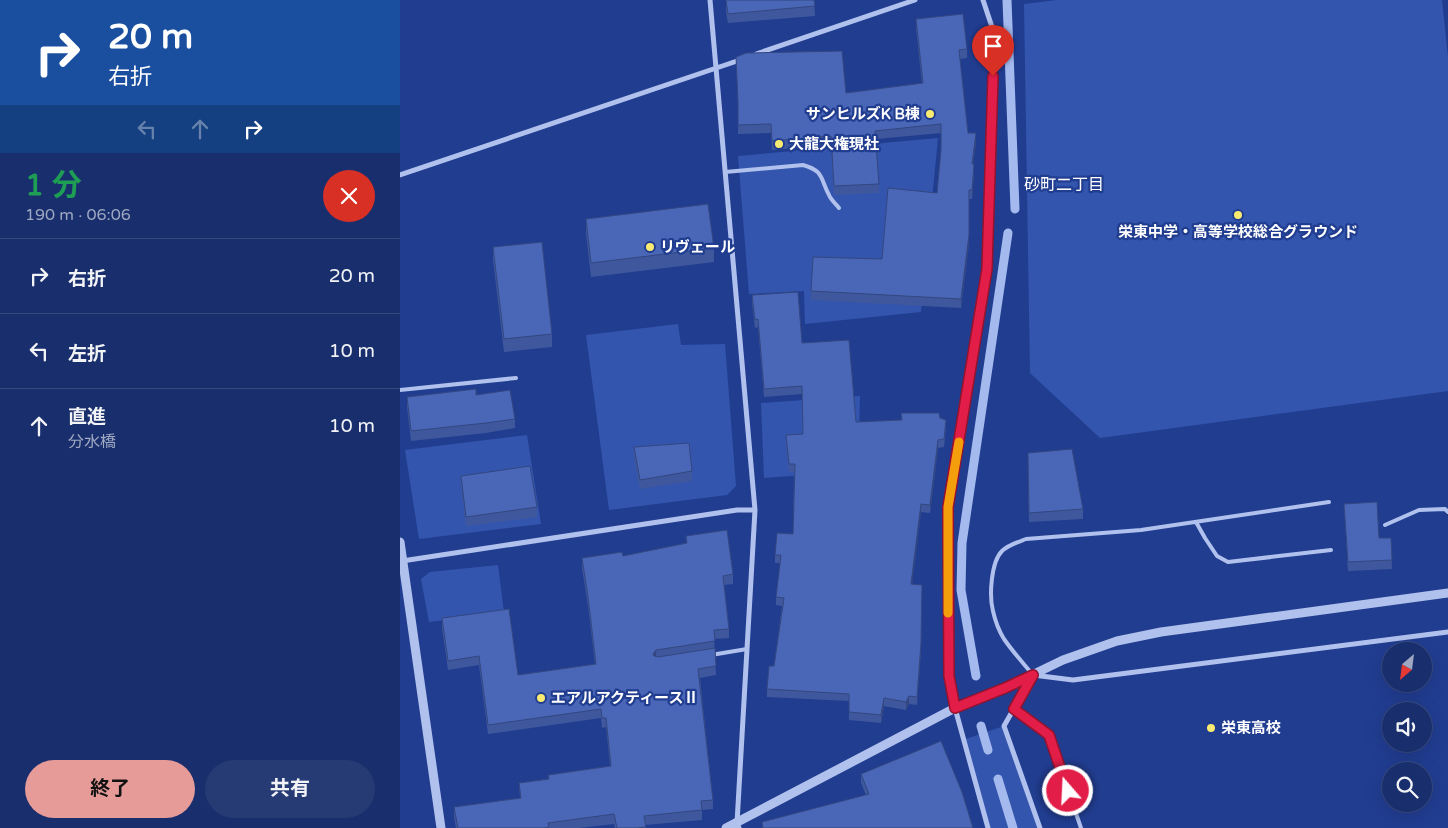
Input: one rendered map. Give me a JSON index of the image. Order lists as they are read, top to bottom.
{
  "districts": ["砂町二丁目"],
  "places": [
    "サンヒルズK B棟",
    "大龍大権現社",
    "栄東中学・高等学校総合グラウンド",
    "リヴェール",
    "エアルアクティースⅡ",
    "栄東高校"
  ],
  "north": "bottom left",
  "page": {
    "turn": ["20 m", "右折"],
    "heading": ["1 分", "190 m · 06:06"],
    "list": [
      {
        "name": "右折",
        "value": "20 m"
      },
      {
        "name": "左折",
        "value": "10 m"
      },
      {
        "name": "直進",
        "note": "分水橋",
        "value": "10 m"
      }
    ],
    "buttons": ["終了", "共有"]
  }
}
